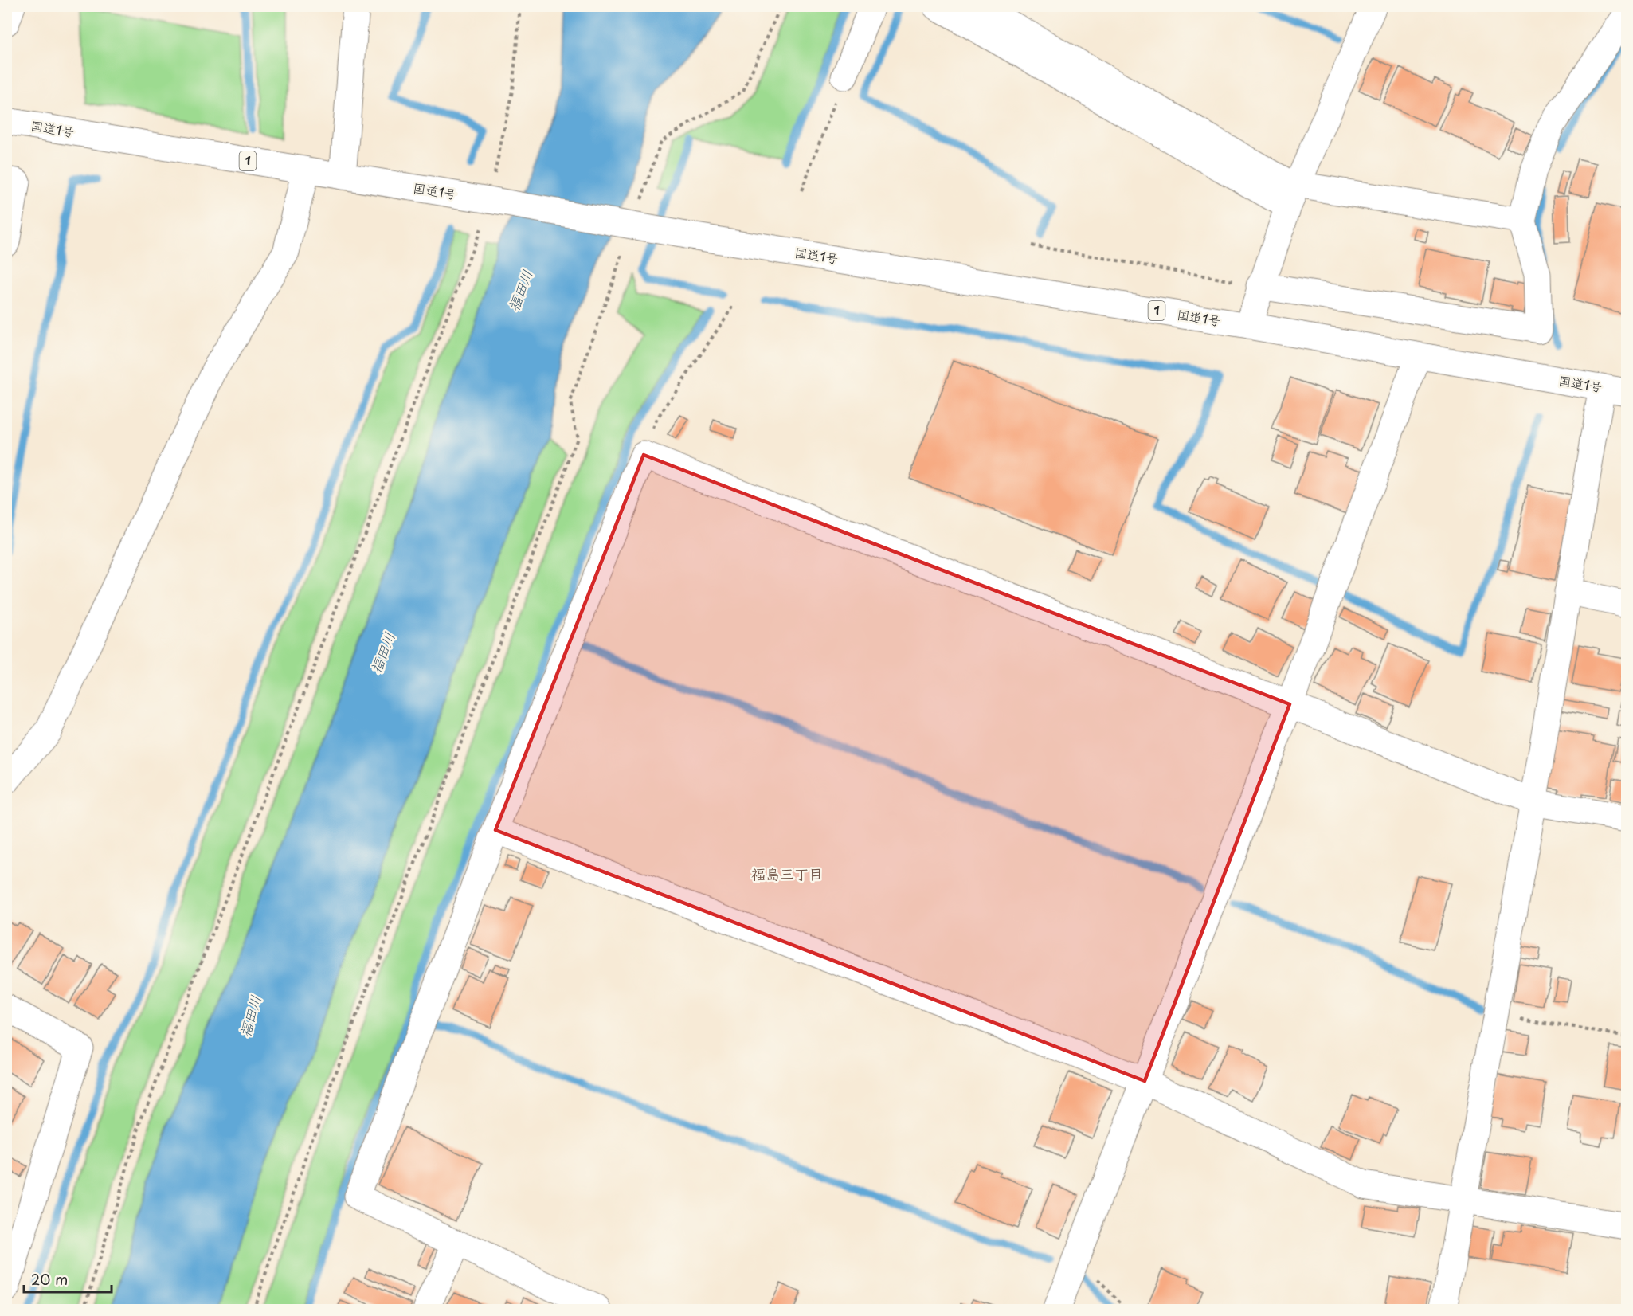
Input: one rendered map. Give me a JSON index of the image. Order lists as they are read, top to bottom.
{
  "streets": {
    "main road": ["国道1号", "1"]
  },
  "districts": ["福島三丁目"],
  "water": ["福田川"],
  "scale_bar": "20 m"
}
